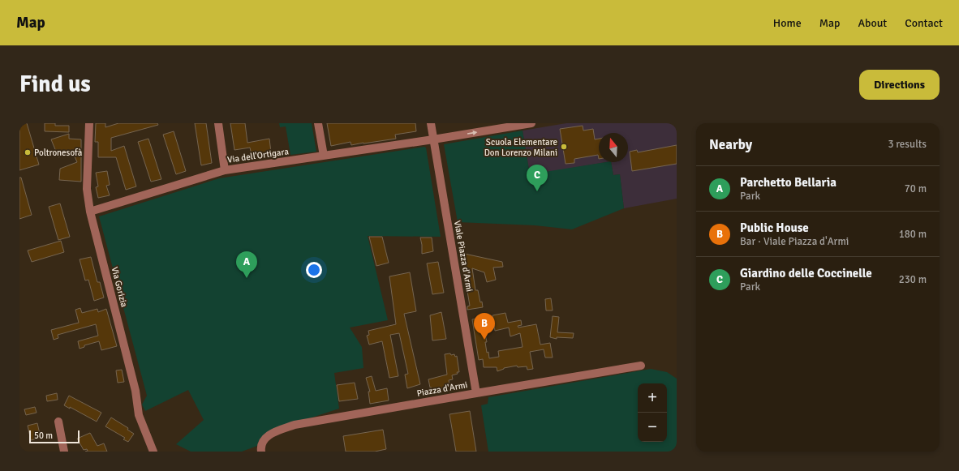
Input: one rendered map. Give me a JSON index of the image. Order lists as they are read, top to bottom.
{
  "streets": {
    "street": [
      "Via dell'Ortigara",
      "Viale Piazza d'Armi",
      "Via Gorizia",
      "Piazza d'Armi"
    ]
  },
  "crossings": [
    ["Via dell'Ortigara", "Viale Piazza d'Armi"],
    ["Via dell'Ortigara", "Via Gorizia"],
    ["Viale Piazza d'Armi", "Piazza d'Armi"]
  ],
  "places": ["Scuola Elementare Don Lorenzo Milani", "Poltronesofà"],
  "scale_bar": "50 m",
  "north": "top",
  "page": {
    "header": "Map",
    "nav": [
      "Home",
      "Map",
      "About",
      "Contact"
    ],
    "buttons": "Directions",
    "title": "Find us",
    "heading": ["Nearby", "3 results"],
    "pins": ["C", "A", "B"],
    "list": [
      {
        "mark": "A",
        "name": "Parchetto Bellaria",
        "note": "Park",
        "value": "70 m"
      },
      {
        "mark": "B",
        "name": "Public House",
        "note": "Bar · Viale Piazza d'Armi",
        "value": "180 m"
      },
      {
        "mark": "C",
        "name": "Giardino delle Coccinelle",
        "note": "Park",
        "value": "230 m"
      }
    ],
    "map_buttons": ["+", "−"],
    "scale": "50 m"
  }
}
